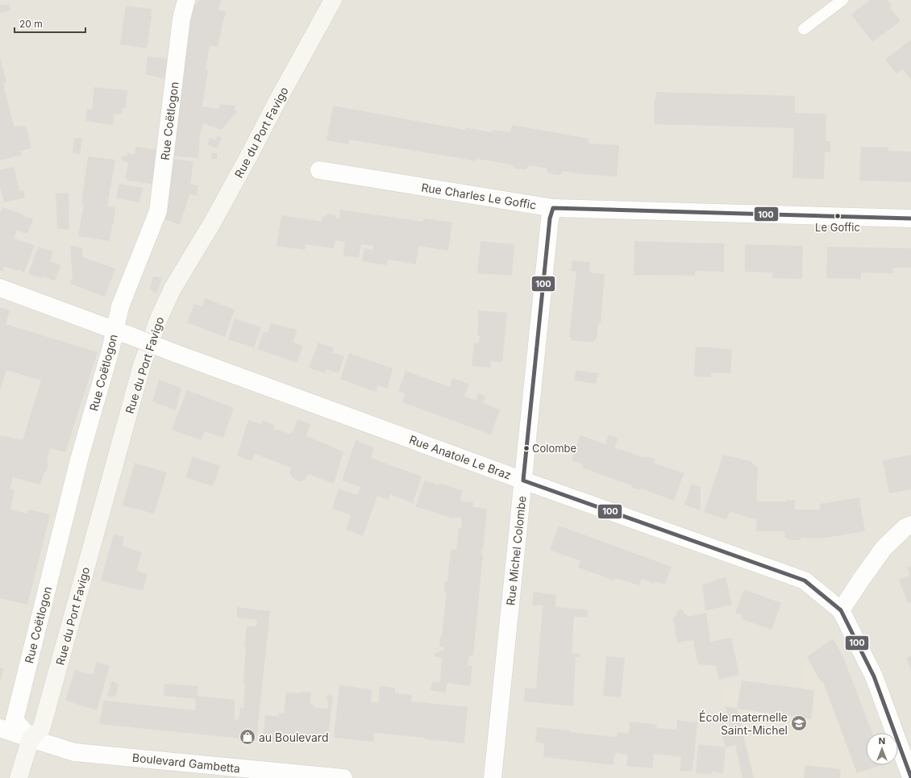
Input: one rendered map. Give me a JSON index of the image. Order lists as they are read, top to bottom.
{
  "streets": {
    "street": [
      "Rue Coëtlogon",
      "Rue du Port Favigo",
      "Rue Charles Le Goffic",
      "Rue Anatole Le Braz",
      "Rue Michel Colombe",
      "Boulevard Gambetta"
    ]
  },
  "crossings": [
    ["Rue Coëtlogon", "Rue du Port Favigo"],
    ["Rue Coëtlogon", "Rue Anatole Le Braz"],
    ["Rue Coëtlogon", "Boulevard Gambetta"],
    ["Rue du Port Favigo", "Boulevard Gambetta"],
    ["Rue Charles Le Goffic", "Rue Michel Colombe"],
    ["Rue Anatole Le Braz", "Rue Michel Colombe"]
  ],
  "places": {
    "other": ["Le Goffic", "Colombe"],
    "school or university": ["École maternelle Saint-Michel"],
    "shop": ["au Boulevard"]
  },
  "lines": ["transit line 100"],
  "scale_bar": "20 m",
  "north": "top"
}
